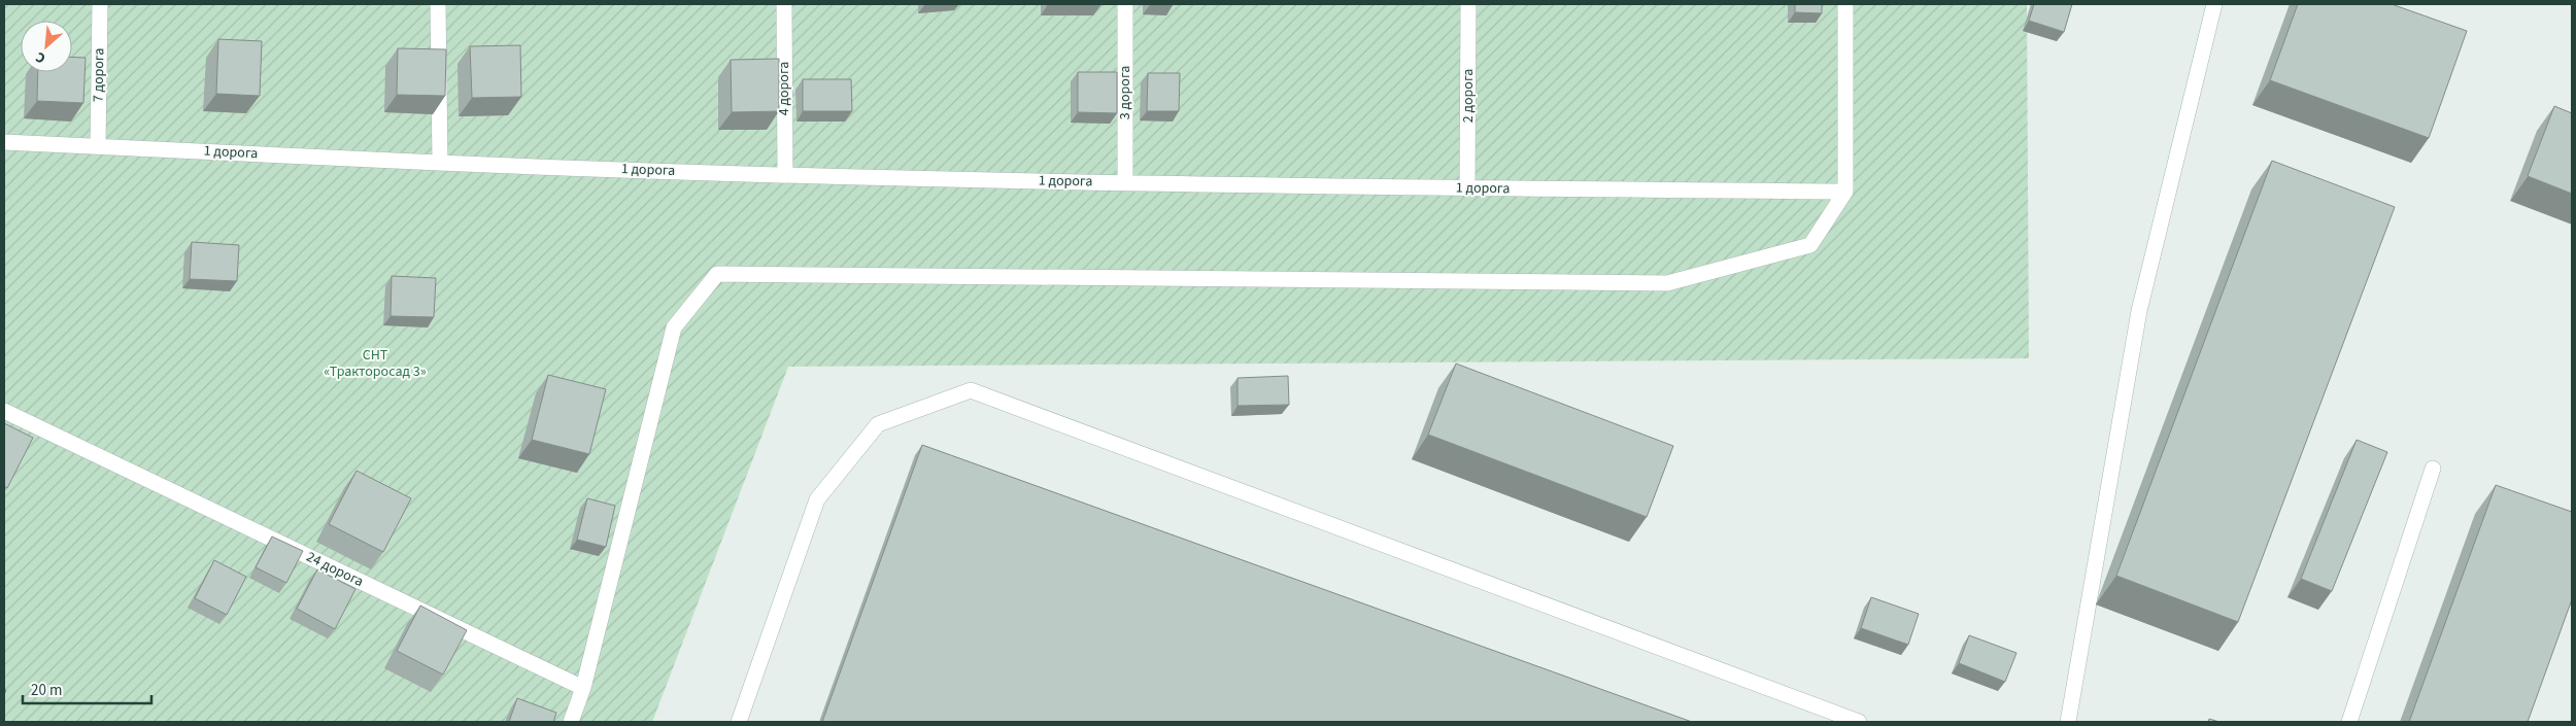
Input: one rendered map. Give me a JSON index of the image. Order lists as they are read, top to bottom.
{
  "streets": {
    "street": [
      "7 дорога",
      "4 дорога",
      "3 дорога",
      "2 дорога",
      "1 дорога",
      "24 дорога"
    ]
  },
  "crossings": [
    ["7 дорога", "1 дорога"],
    ["4 дорога", "1 дорога"],
    ["3 дорога", "1 дорога"],
    ["2 дорога", "1 дорога"]
  ],
  "parks": ["СНТ «Тракторосад 3»"],
  "scale_bar": "20 m",
  "north": "bottom left"
}
